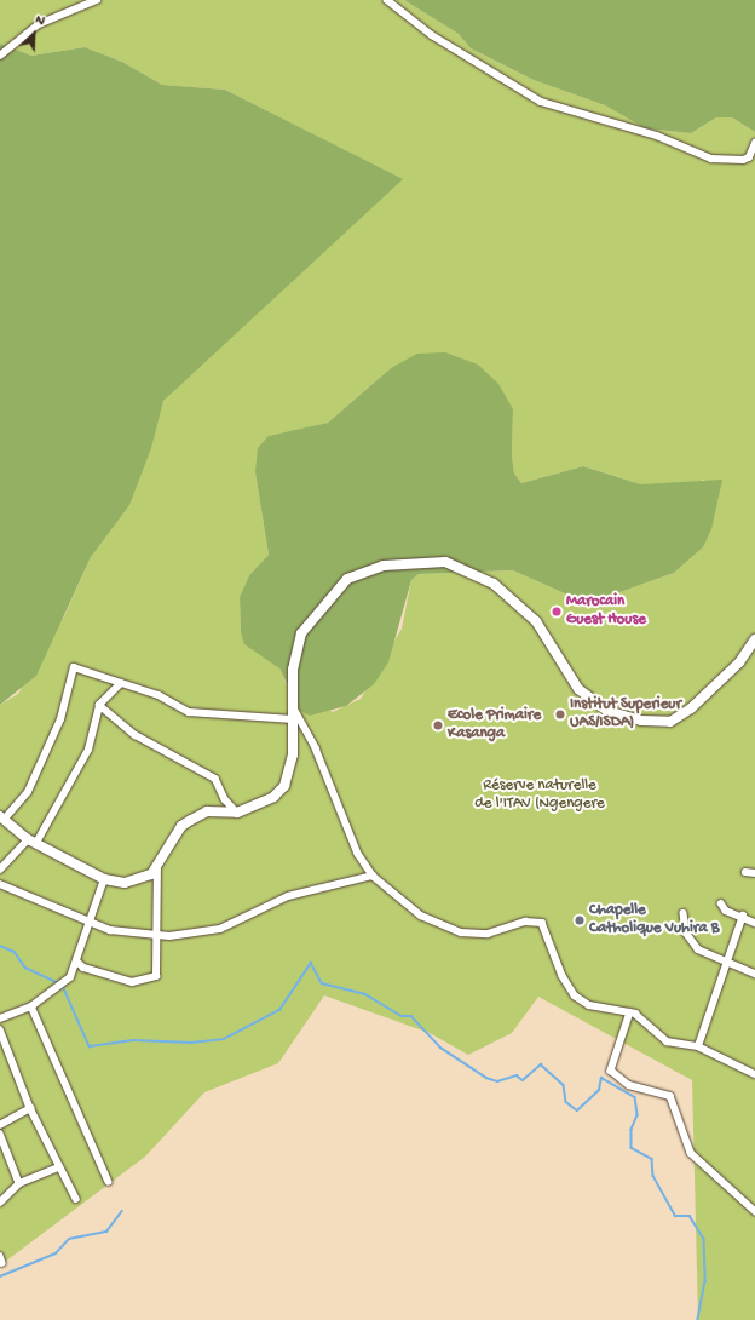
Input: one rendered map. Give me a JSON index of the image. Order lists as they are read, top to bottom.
{
  "parks": ["Réserve naturelle de l'ITAV (Ngengere"],
  "places": [
    "Marocain Guest House",
    "Institut Superieur UAS/ISDA)",
    "Ecole Primaire Kasanga",
    "Chapelle Catholique Vuhira B"
  ],
  "north": "top right"
}
